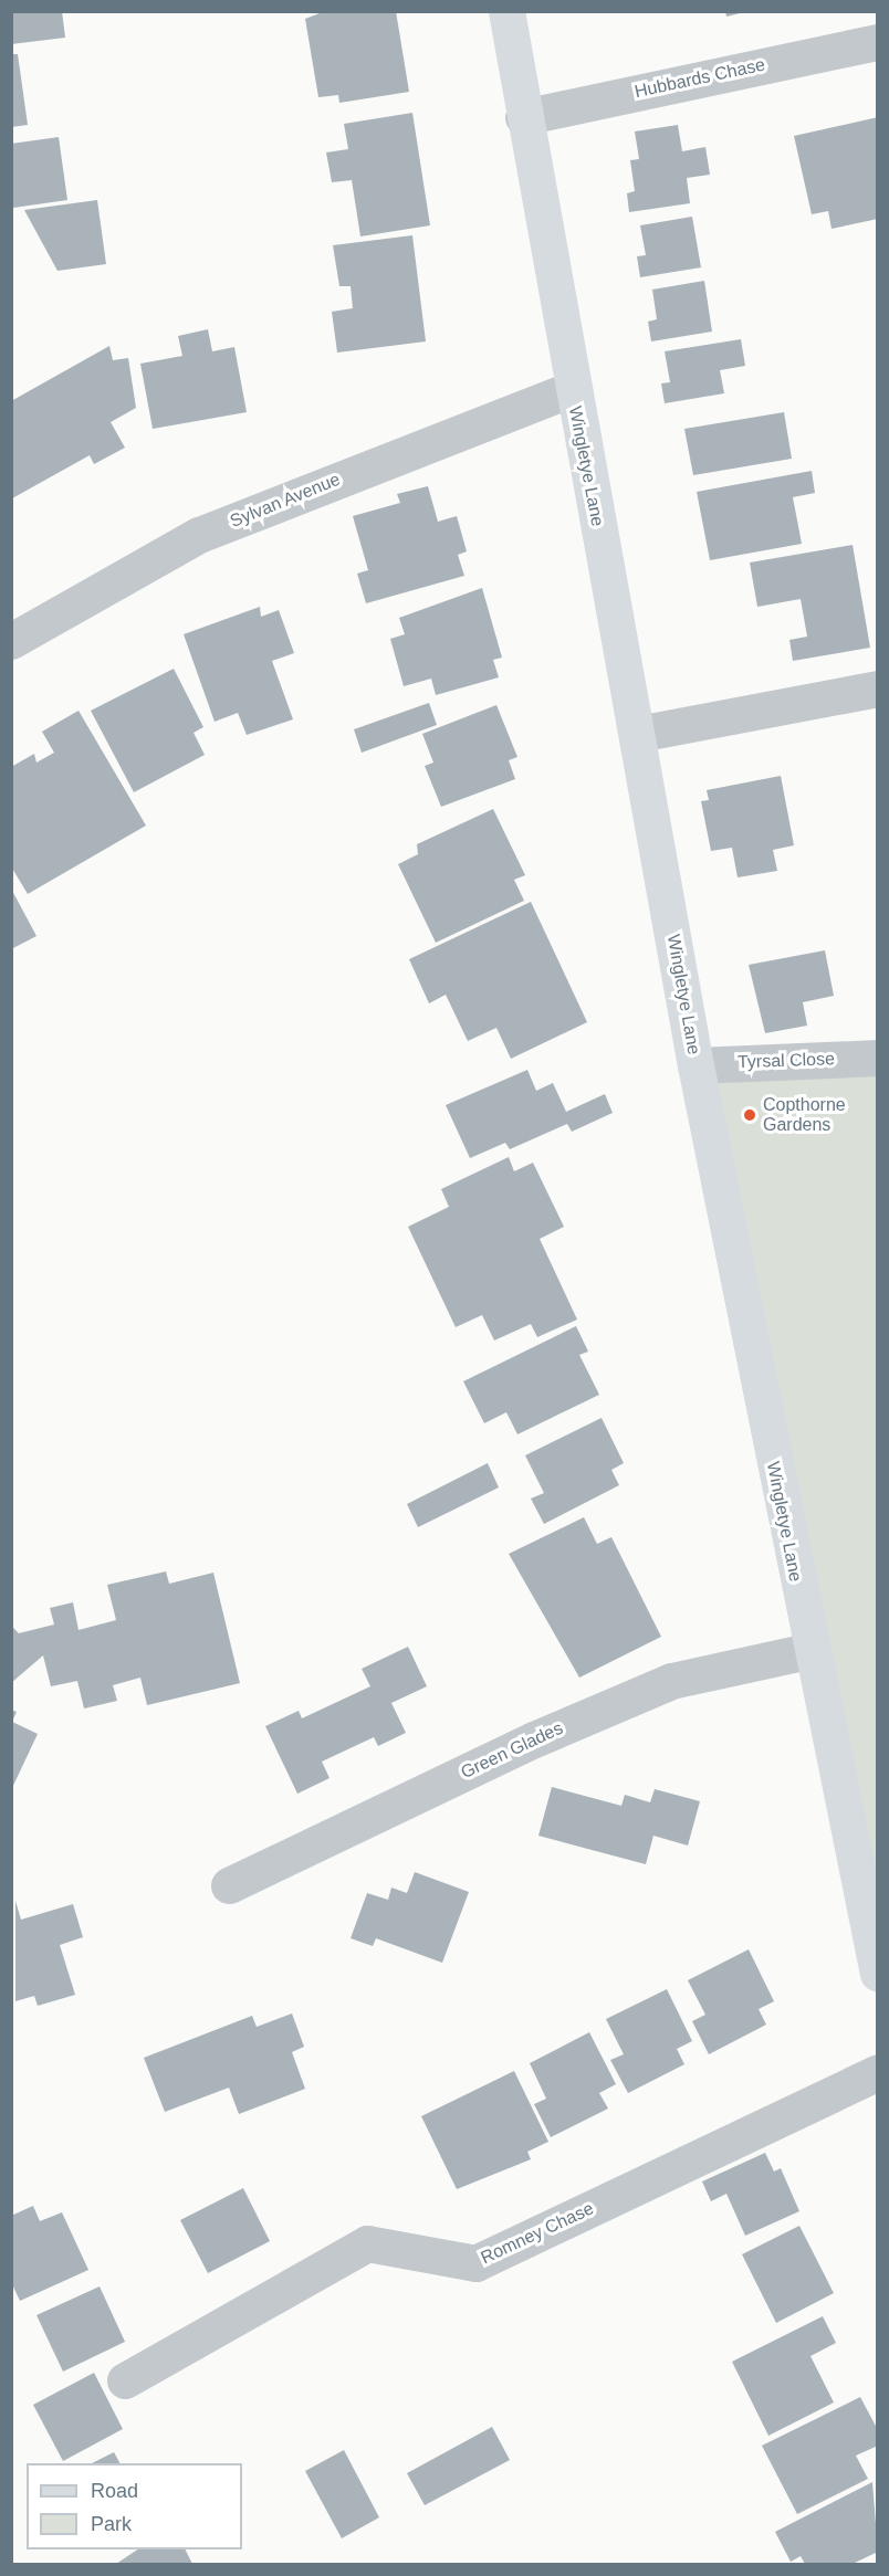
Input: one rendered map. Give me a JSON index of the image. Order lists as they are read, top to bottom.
{
  "streets": {
    "street": [
      "Hubbards Chase",
      "Wingletye Lane",
      "Sylvan Avenue",
      "Tyrsal Close",
      "Green Glades",
      "Romney Chase"
    ]
  },
  "crossings": [
    ["Hubbards Chase", "Wingletye Lane"],
    ["Wingletye Lane", "Sylvan Avenue"],
    ["Wingletye Lane", "Tyrsal Close"],
    ["Wingletye Lane", "Green Glades"]
  ],
  "places": ["Copthorne Gardens"],
  "legend": ["Road", "Park"]
}
